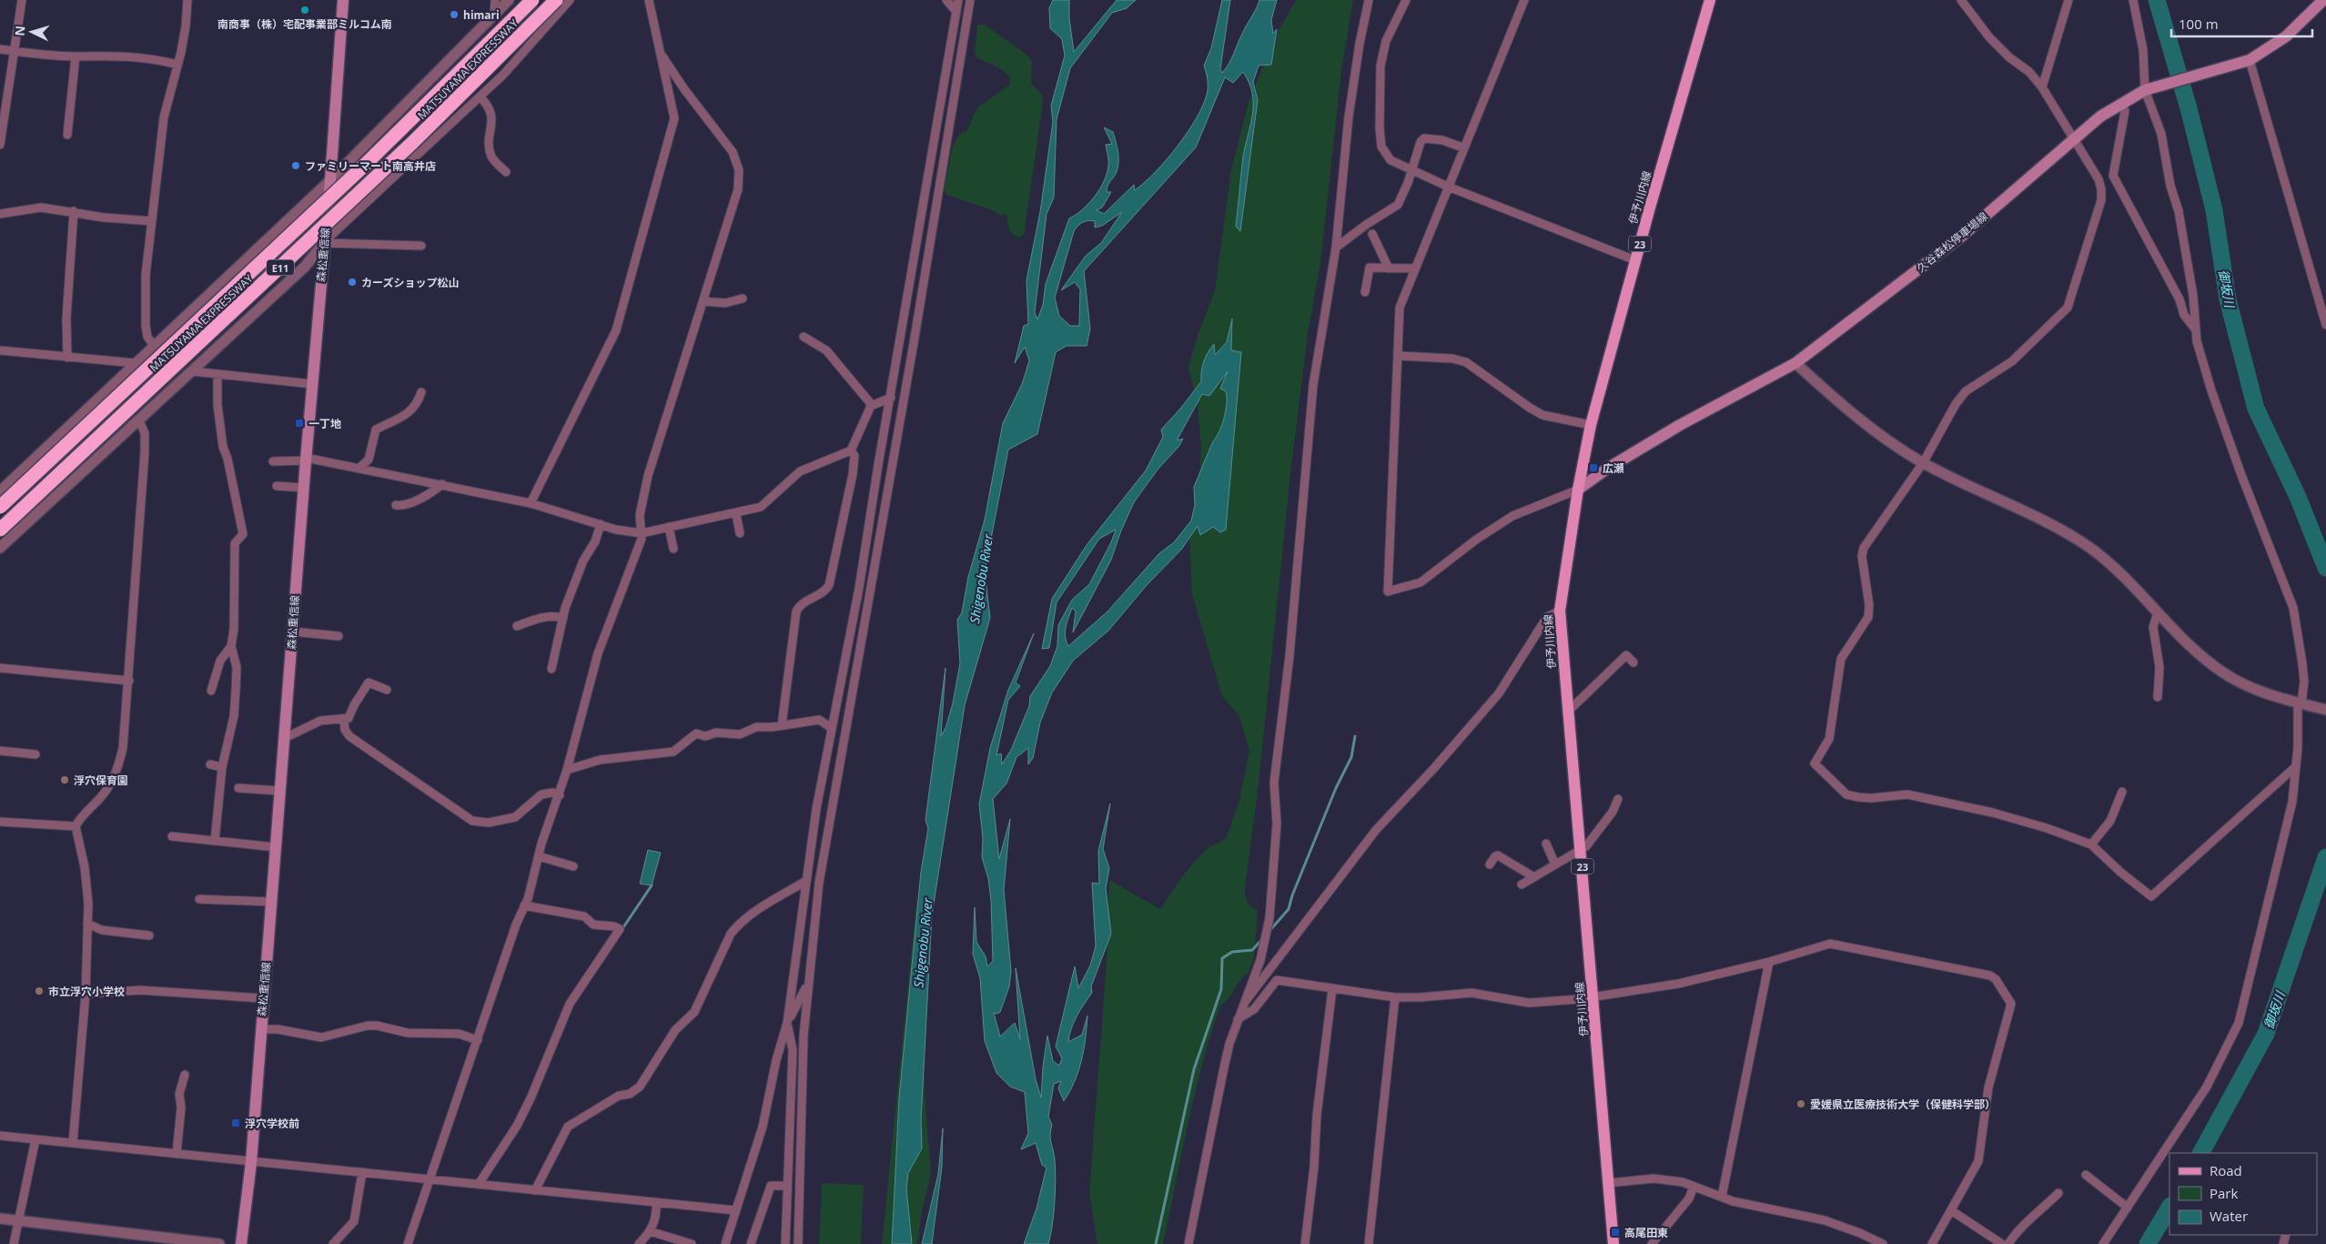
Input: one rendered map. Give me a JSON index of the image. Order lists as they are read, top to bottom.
{
  "streets": {
    "highway": ["MATSUYAMA EXPRESSWAY", "E11"],
    "main road": [
      "伊予川内線",
      "久谷森松停車場線",
      "23",
      "森松重信線"
    ]
  },
  "crossings": [
    ["伊予川内線", "久谷森松停車場線"]
  ],
  "water": ["御坂川", "Shigenobu River"],
  "places": {
    "other": [
      "南商事（株）宅配事業部ミルコム南",
      "himari",
      "ファミリーマート南高井店",
      "カーズショップ松山",
      "浮穴保育園",
      "市立浮穴小学校",
      "愛媛県立医療技術大学（保健科学部）"
    ],
    "transit": [
      "一丁地",
      "広瀬",
      "浮穴学校前",
      "高尾田東"
    ]
  },
  "legend": ["Road", "Park", "Water"],
  "scale_bar": "100 m",
  "north": "left"
}
